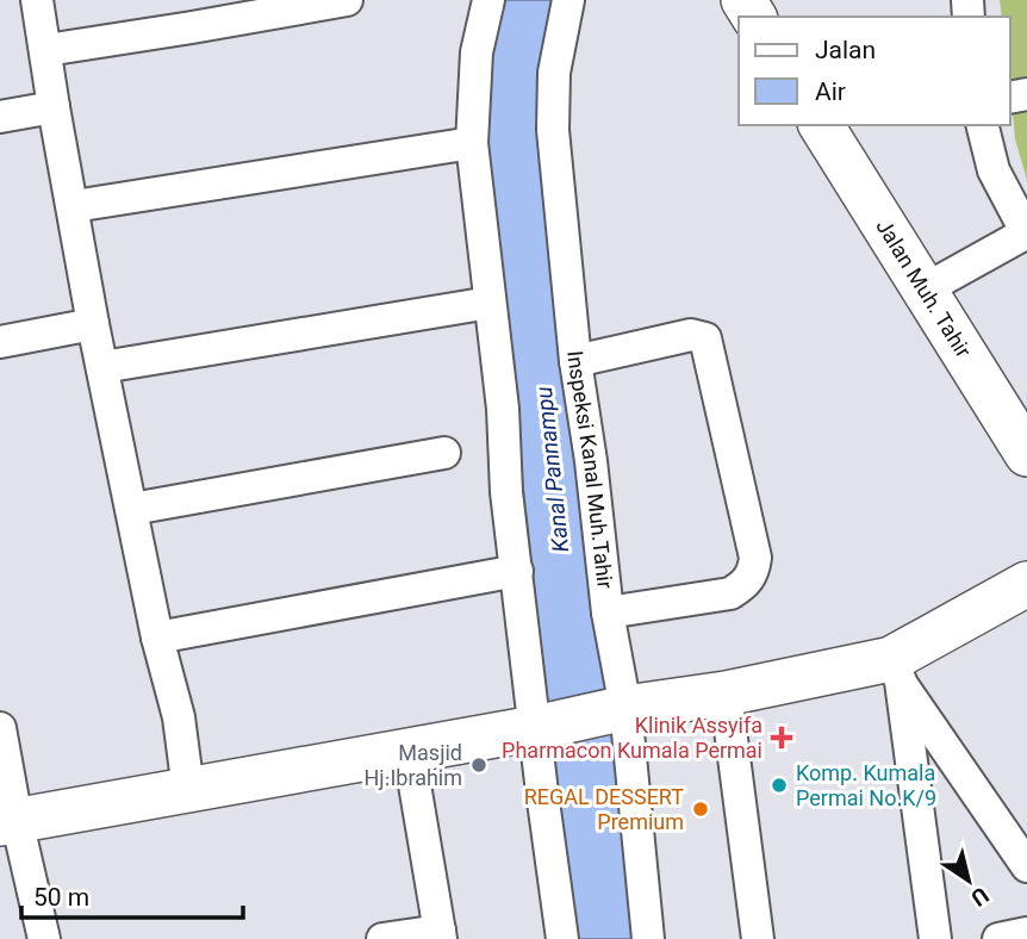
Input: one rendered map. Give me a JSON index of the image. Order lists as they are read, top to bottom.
{
  "streets": {
    "street": ["Jalan Muh. Tahir", "Inspeksi Kanal Muh.Tahir"]
  },
  "water": ["Kanal Pannampu"],
  "places": {
    "health": ["Klinik Assyifa Pharmacon Kumala Permai"],
    "other": ["Masjid Hj.Ibrahim", "Komp. Kumala Permai No.K/9", "REGAL DESSERT Premium"]
  },
  "legend": ["Jalan", "Air"],
  "scale_bar": "50 m",
  "north": "bottom right"
}
